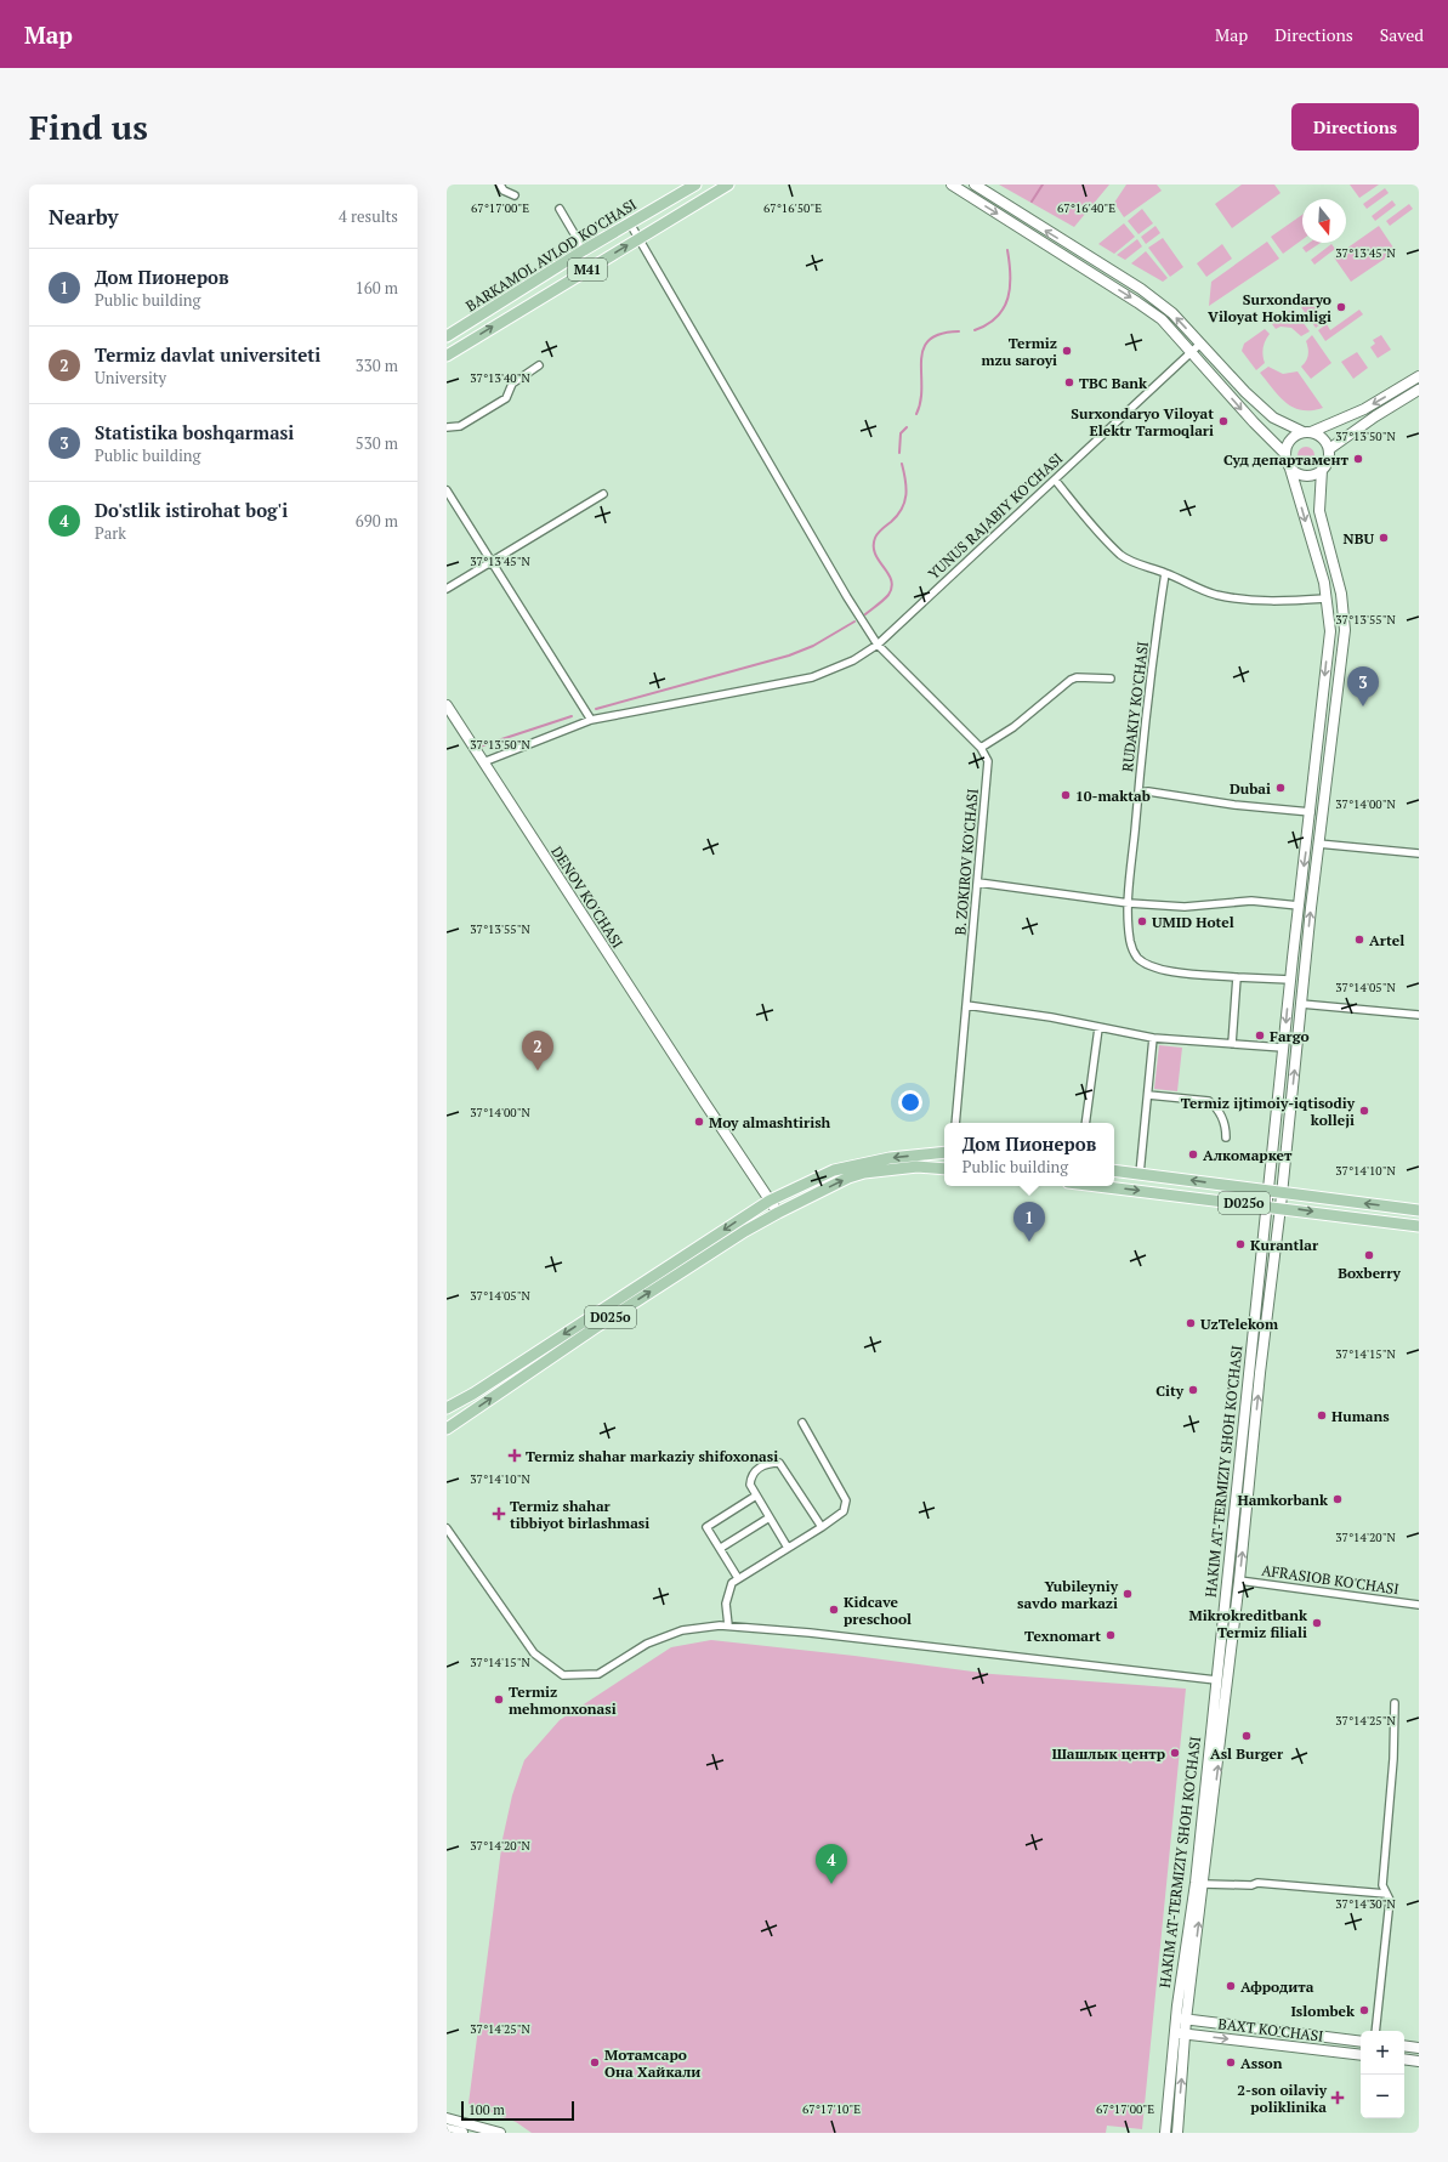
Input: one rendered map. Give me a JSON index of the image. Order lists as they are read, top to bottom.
{
  "streets": {
    "main road": [
      "BARKAMOL AVLOD KO'CHASI",
      "M41",
      "DENOV KO'CHASI",
      "D025o",
      "HAKIM AT-TERMIZIY SHOH KO'CHASI",
      "BAXT KO'CHASI"
    ],
    "street": [
      "YUNUS RAJABIY KO'CHASI",
      "RUDAKIY KO'CHASI",
      "B. ZOKIROV KO'CHASI",
      "AFRASIOB KO'CHASI"
    ]
  },
  "crossings": [
    ["BARKAMOL AVLOD KO'CHASI", "B. ZOKIROV KO'CHASI"],
    ["YUNUS RAJABIY KO'CHASI", "B. ZOKIROV KO'CHASI"],
    ["YUNUS RAJABIY KO'CHASI", "DENOV KO'CHASI"],
    ["RUDAKIY KO'CHASI", "HAKIM AT-TERMIZIY SHOH KO'CHASI"],
    ["DENOV KO'CHASI", "D025o"],
    ["D025o", "HAKIM AT-TERMIZIY SHOH KO'CHASI"],
    ["HAKIM AT-TERMIZIY SHOH KO'CHASI", "AFRASIOB KO'CHASI"],
    ["HAKIM AT-TERMIZIY SHOH KO'CHASI", "BAXT KO'CHASI"]
  ],
  "places": {
    "other": [
      "Surxondaryo Viloyat Hokimligi",
      "Termiz mzu saroyi",
      "TBC Bank",
      "Surxondaryo Viloyat Elektr Tarmoqlari",
      "Суд департамент",
      "NBU",
      "Dubai",
      "10-maktab",
      "UMID Hotel",
      "Artel",
      "Fargo",
      "Termiz ijtimoiy-iqtisodiy kolleji",
      "Moy almashtirish",
      "Алкомаркет",
      "Kurantlar",
      "Boxberry",
      "UzTelekom",
      "City",
      "Humans",
      "Hamkorbank",
      "Yubileyniy savdo markazi",
      "Kidcave preschool",
      "Mikrokreditbank Termiz filiali",
      "Texnomart",
      "Termiz mehmonxonasi",
      "Asl Burger",
      "Шашлык центр",
      "Афродита",
      "Islombek",
      "Мотамсаро Она Хайкали",
      "Asson"
    ],
    "health": ["Termiz shahar markaziy shifoxonasi", "Termiz shahar tibbiyot birlashmasi", "2-son oilaviy poliklinika"]
  },
  "scale_bar": "100 m",
  "north": "bottom",
  "page": {
    "header": "Map",
    "nav": ["Map", "Directions", "Saved"],
    "buttons": "Directions",
    "title": "Find us",
    "heading": ["Nearby", "4 results"],
    "list": [
      {
        "mark": "1",
        "name": "Дом Пионеров",
        "note": "Public building",
        "value": "160 m"
      },
      {
        "mark": "2",
        "name": "Termiz davlat universiteti",
        "note": "University",
        "value": "330 m"
      },
      {
        "mark": "3",
        "name": "Statistika boshqarmasi",
        "note": "Public building",
        "value": "530 m"
      },
      {
        "mark": "4",
        "name": "Do'stlik istirohat bog'i",
        "note": "Park",
        "value": "690 m"
      }
    ],
    "pins": [
      "3",
      "2",
      "1",
      "4"
    ],
    "popup": ["Дом Пионеров", "Public building"],
    "map_buttons": ["+", "−"],
    "scale": "100 m"
  },
  "coordinates": [
    "67°17'00\"E",
    "67°16'50\"E",
    "67°16'40\"E",
    "37°13'45\"N",
    "37°13'40\"N",
    "37°13'50\"N",
    "37°13'55\"N",
    "37°14'00\"N",
    "37°14'05\"N",
    "37°14'10\"N",
    "37°14'15\"N",
    "37°14'20\"N",
    "37°14'25\"N",
    "37°14'30\"N",
    "67°17'10\"E"
  ]
}
